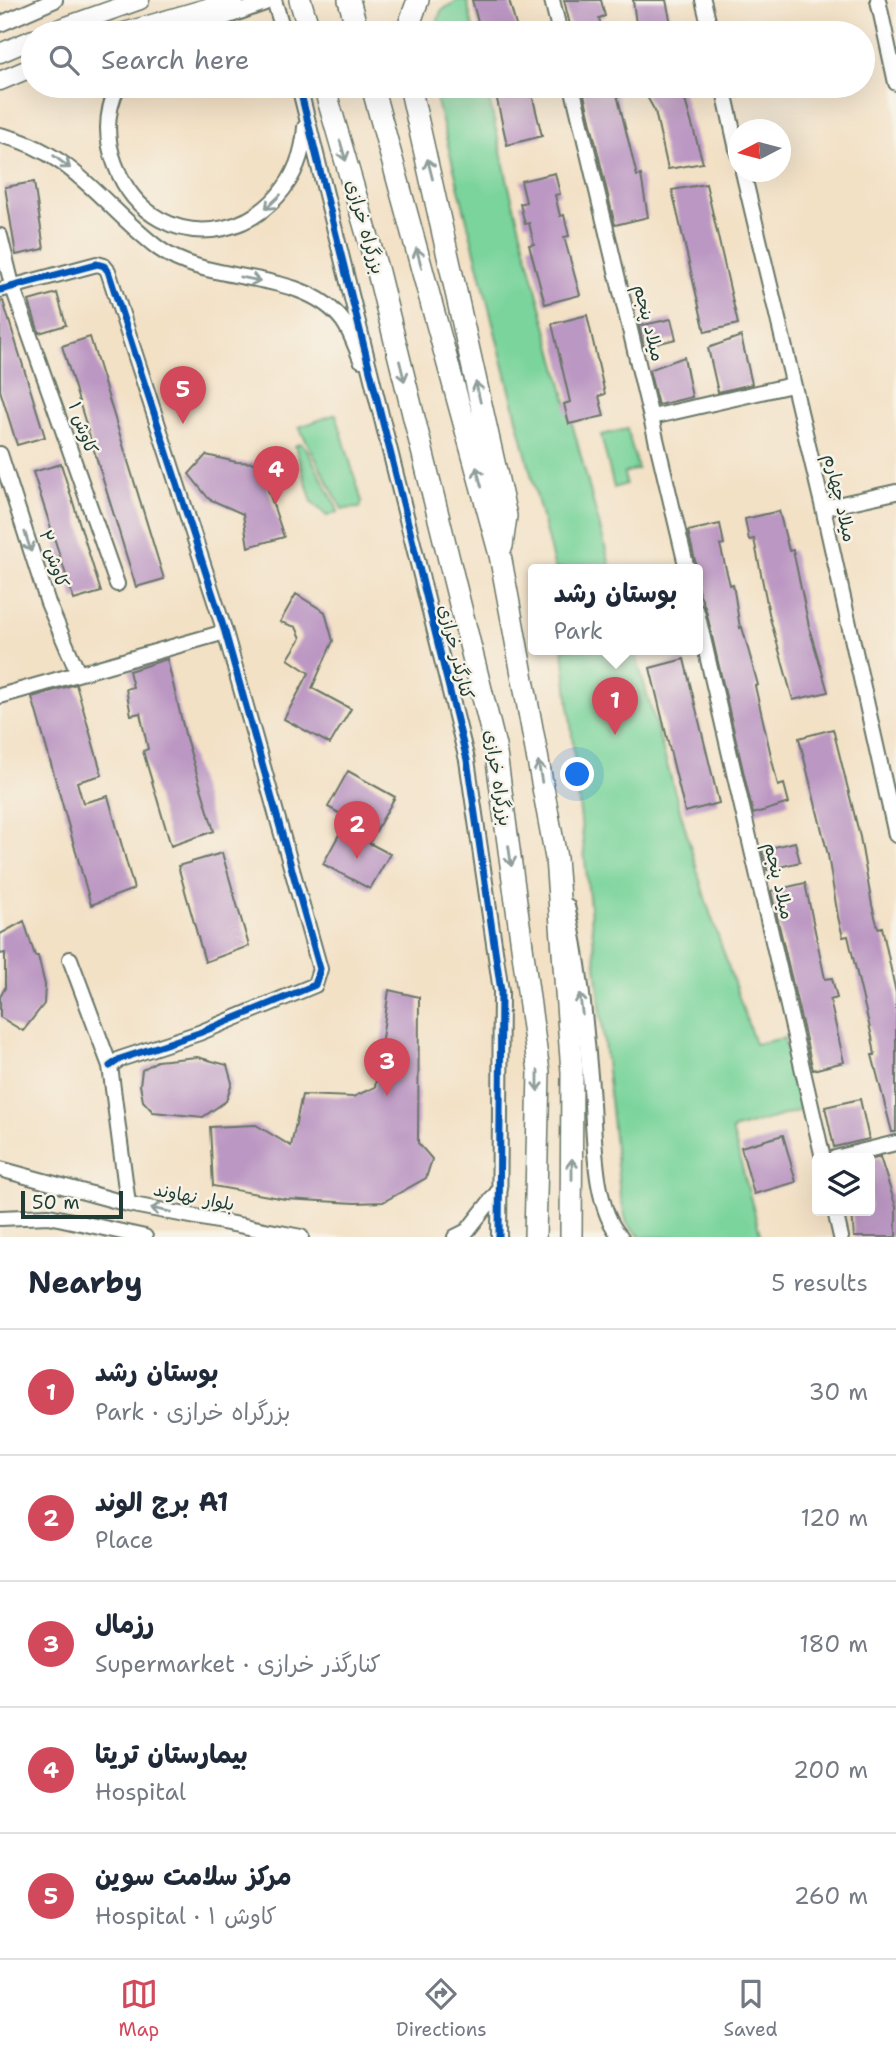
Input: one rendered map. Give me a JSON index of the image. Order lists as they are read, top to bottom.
{
  "streets": {
    "highway": ["بزرگراه خرازی"],
    "street": [
      "میلاد پنجم",
      "کاوش ۱",
      "میلاد چهارم",
      "کاوش ۲",
      "کنارگذر خرازی",
      "بلوار نهاوند"
    ]
  },
  "one_way": ["کاوش ۲", "بلوار نهاوند"],
  "scale_bar": "50 m",
  "north": "left",
  "page": {
    "search": "Search here",
    "pins": [
      "5",
      "4",
      "1",
      "2",
      "3"
    ],
    "popup": ["بوستان رشد", "Park"],
    "scale": "50 m",
    "heading": ["Nearby", "5 results"],
    "list": [
      {
        "mark": "1",
        "name": "بوستان رشد",
        "note": "Park · بزرگراه خرازی",
        "value": "30 m"
      },
      {
        "mark": "2",
        "name": "برج الوند A1",
        "note": "Place",
        "value": "120 m"
      },
      {
        "mark": "3",
        "name": "رزمال",
        "note": "Supermarket · کنارگذر خرازی",
        "value": "180 m"
      },
      {
        "mark": "4",
        "name": "بیمارستان تریتا",
        "note": "Hospital",
        "value": "200 m"
      },
      {
        "mark": "5",
        "name": "مرکز سلامت سوین",
        "note": "Hospital · کاوش ۱",
        "value": "260 m"
      }
    ],
    "nav": ["Map", "Directions", "Saved"]
  }
}
